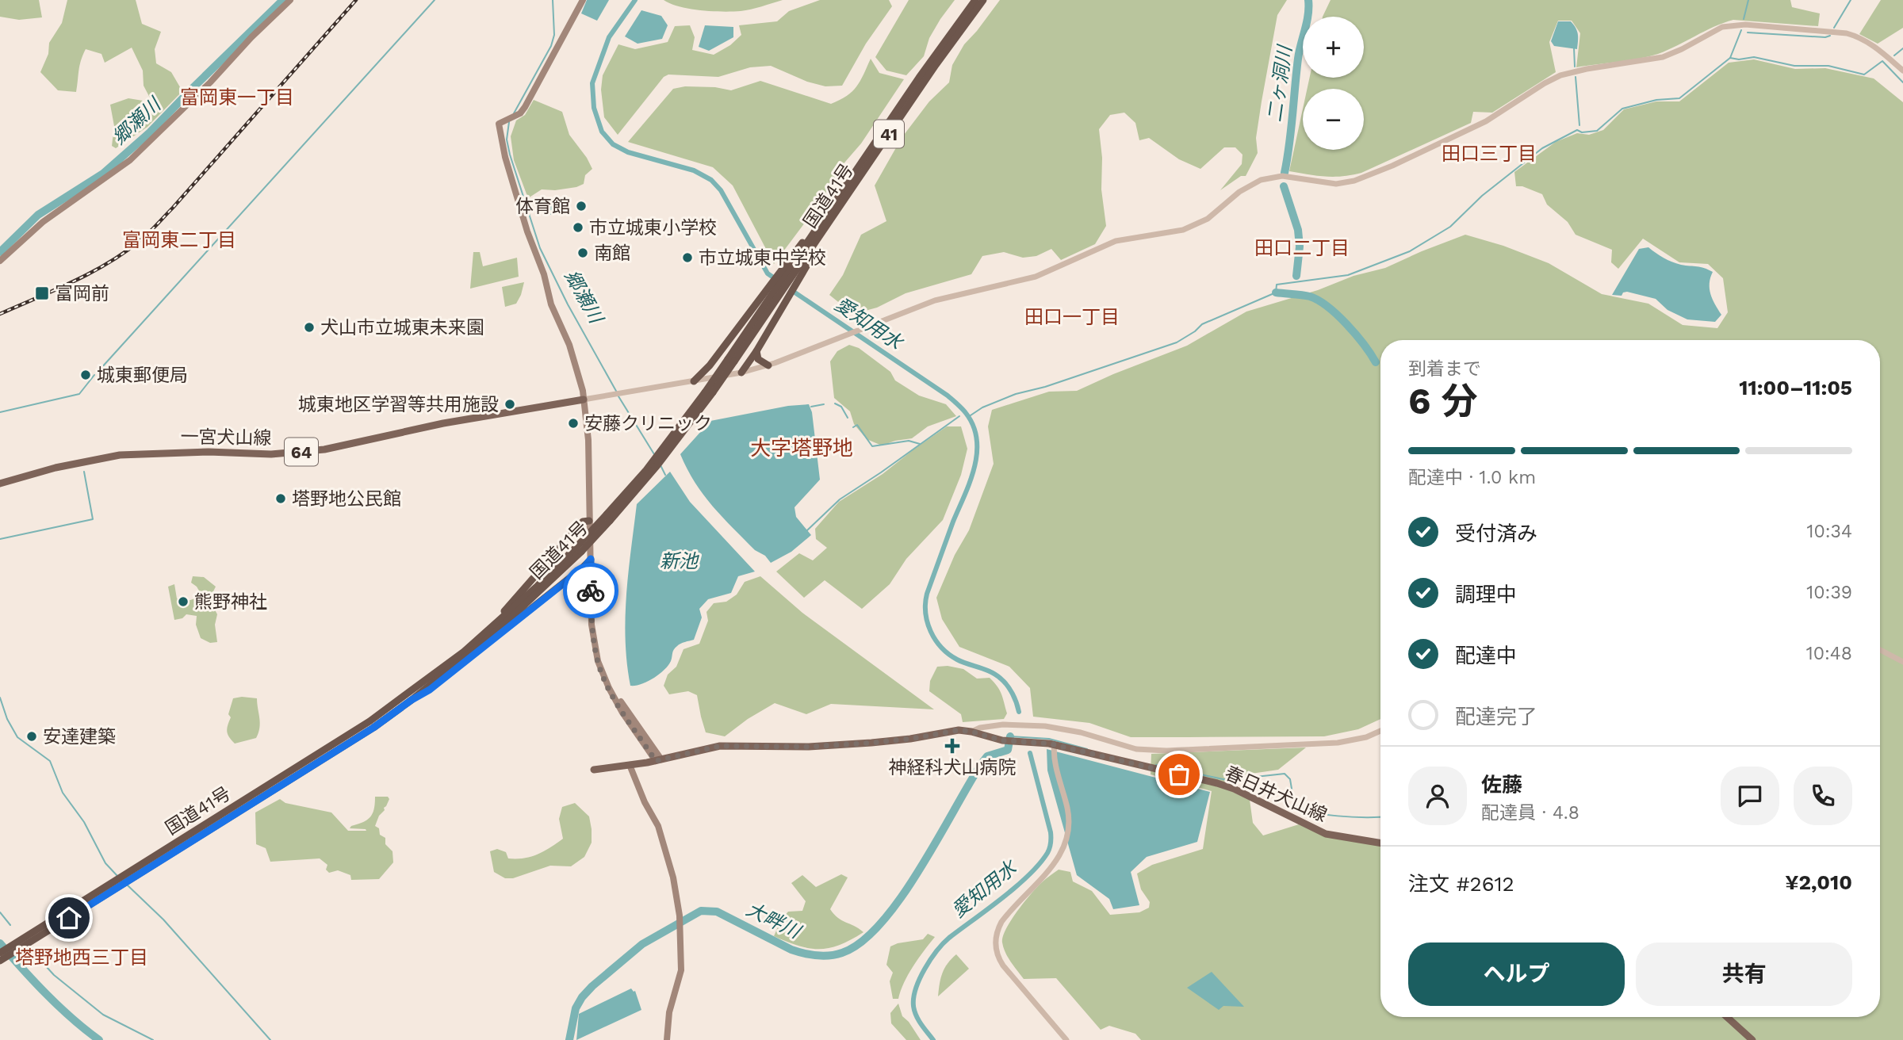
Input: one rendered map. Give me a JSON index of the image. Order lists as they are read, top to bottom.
{
  "streets": {
    "highway": ["41", "国道41号"],
    "main road": ["一宮犬山線", "64", "春日井犬山線"]
  },
  "districts": [
    "富岡東一丁目",
    "田口三丁目",
    "富岡東二丁目",
    "田口二丁目",
    "田口一丁目",
    "大字塔野地",
    "塔野地西三丁目"
  ],
  "water": [
    "二ヶ洞川",
    "郷瀬川",
    "愛知用水",
    "新池",
    "大畔川"
  ],
  "places": {
    "other": [
      "体育館",
      "市立城東小学校",
      "南館",
      "市立城東中学校",
      "犬山市立城東未来園",
      "城東郵便局",
      "城東地区学習等共用施設",
      "安藤クリニック",
      "塔野地公民館",
      "熊野神社",
      "安達建築"
    ],
    "transit": ["富岡前"],
    "health": ["神経科犬山病院"]
  },
  "page": {
    "map_buttons": ["+", "−"],
    "heading": ["6 分", "到着まで", "11:00–11:05"],
    "panel": [
      "佐藤",
      "配達員 · 4.8",
      "注文 #2612",
      "¥2,010"
    ],
    "bar": "配達中 · 1.0 km",
    "list": [
      ["受付済み", "10:34"],
      ["調理中", "10:39"],
      ["配達中", "10:48"],
      "配達完了"
    ],
    "buttons": ["ヘルプ", "共有"]
  }
}
